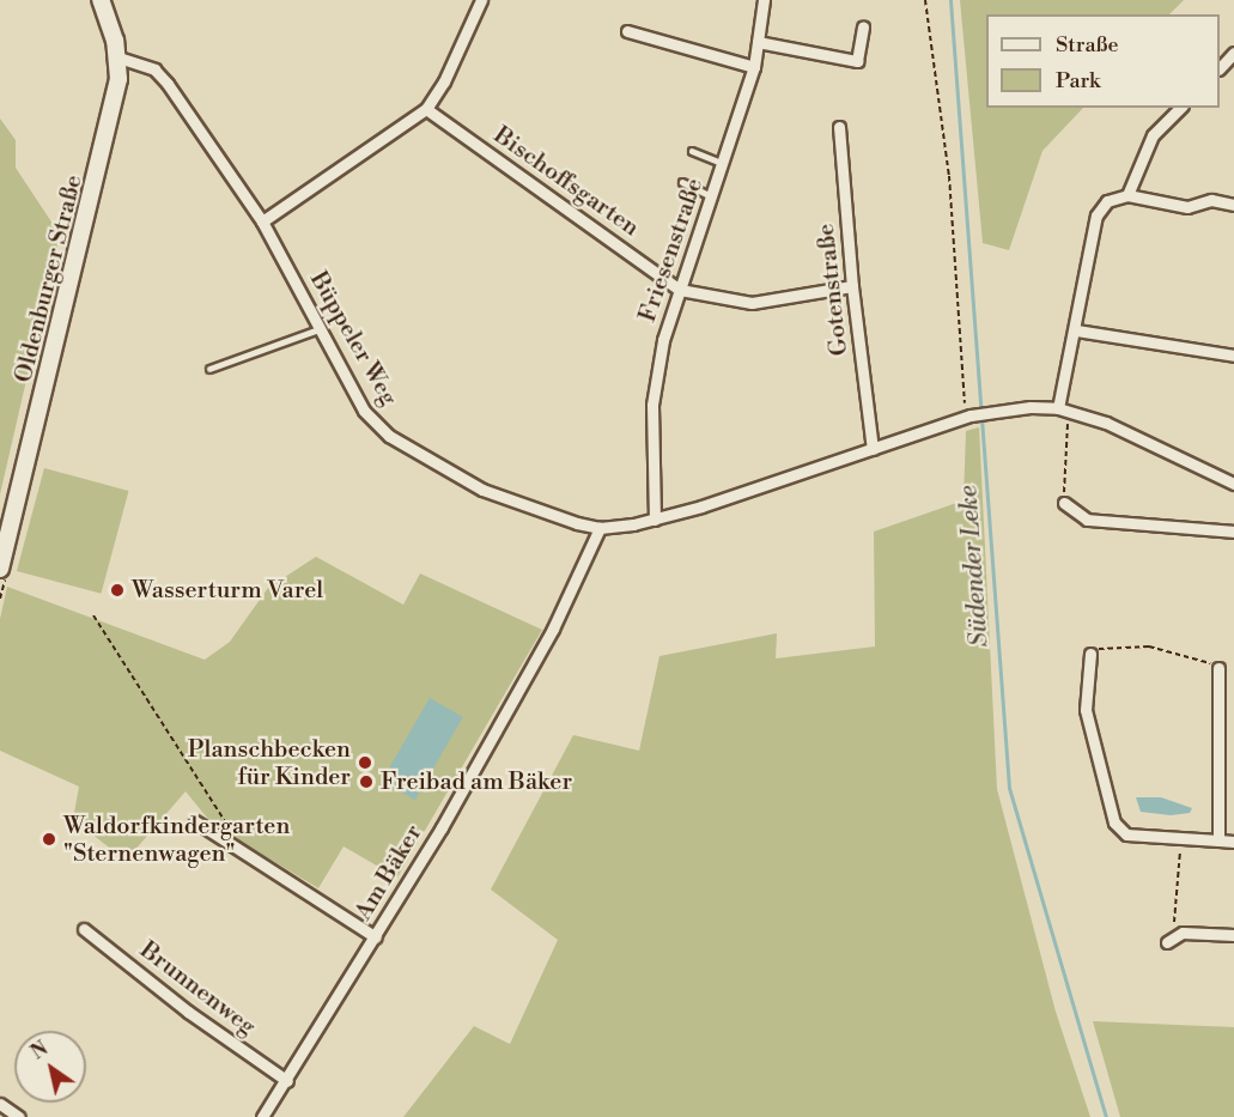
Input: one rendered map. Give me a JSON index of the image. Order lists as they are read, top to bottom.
{
  "streets": {
    "main road": ["Oldenburger Straße"],
    "street": [
      "Bischoffsgarten",
      "Friesenstraße",
      "Gotenstraße",
      "Büppeler Weg",
      "Am Bäker",
      "Brunnenweg"
    ]
  },
  "crossings": [
    ["Bischoffsgarten", "Friesenstraße"],
    ["Bischoffsgarten", "Gotenstraße"],
    ["Friesenstraße", "Büppeler Weg"],
    ["Oldenburger Straße", "Büppeler Weg"],
    ["Gotenstraße", "Büppeler Weg"],
    ["Büppeler Weg", "Am Bäker"],
    ["Am Bäker", "Brunnenweg"]
  ],
  "water": ["Südender Leke"],
  "places": [
    "Wasserturm Varel",
    "Planschbecken für Kinder",
    "Freibad am Bäker",
    "Waldorfkindergarten \"Sternenwagen\""
  ],
  "legend": ["Straße", "Park"],
  "north": "top left"
}
